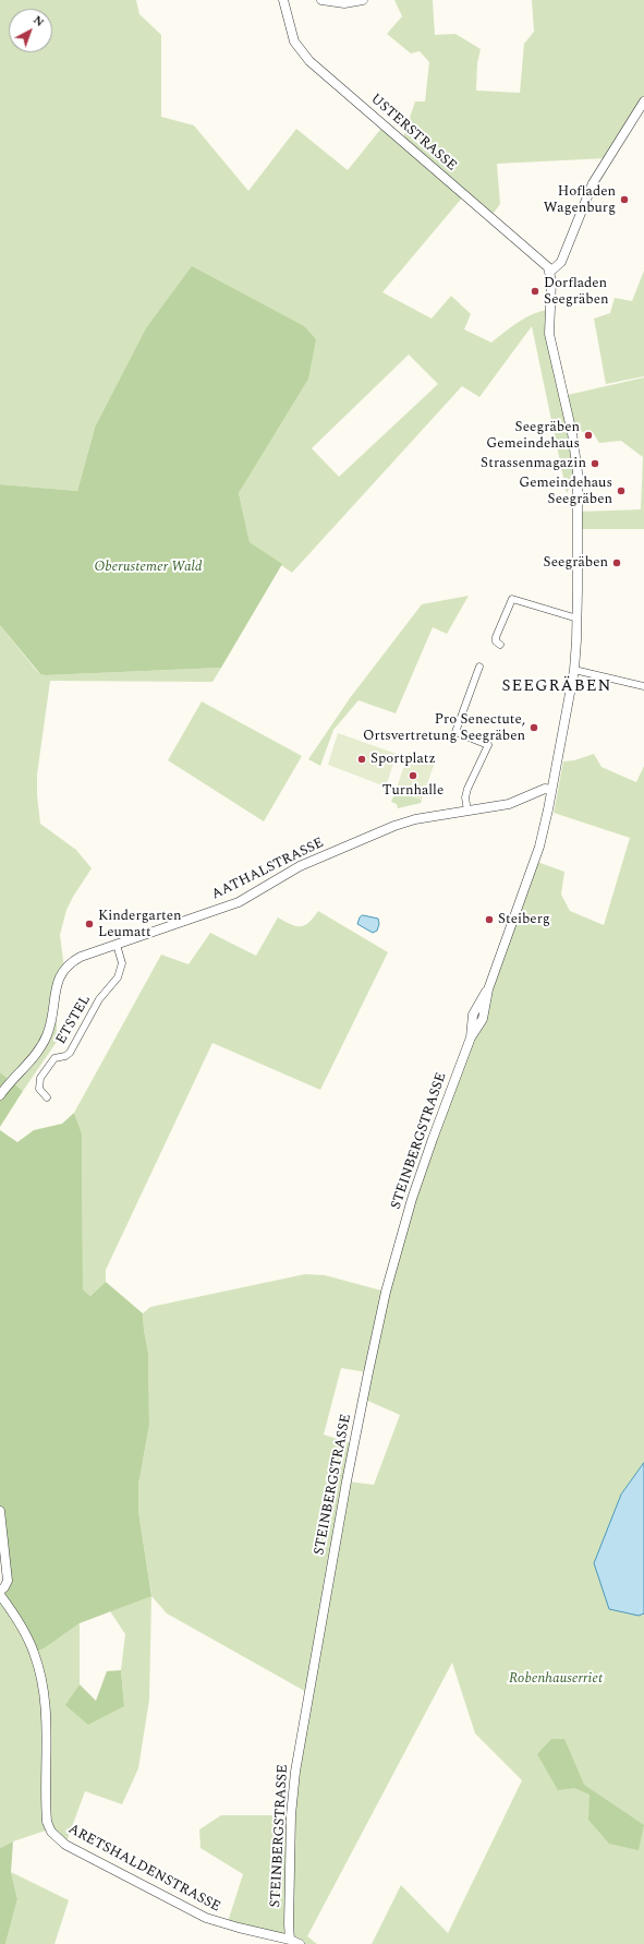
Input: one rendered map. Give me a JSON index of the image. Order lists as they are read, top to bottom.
{
  "streets": {
    "street": [
      "USTERSTRASSE",
      "AATHALSTRASSE",
      "ETSTEL",
      "STEINBERGSTRASSE",
      "ARETSHALDENSTRASSE"
    ]
  },
  "crossings": [
    ["USTERSTRASSE", "STEINBERGSTRASSE"],
    ["AATHALSTRASSE", "ETSTEL"],
    ["AATHALSTRASSE", "STEINBERGSTRASSE"],
    ["STEINBERGSTRASSE", "ARETSHALDENSTRASSE"]
  ],
  "districts": ["SEEGRÄBEN"],
  "parks": ["Oberustemer Wald", "Robenhauserriet"],
  "places": [
    "Hofladen Wagenburg",
    "Dorfladen Seegräben",
    "Seegräben Gemeindehaus",
    "Strassenmagazin",
    "Gemeindehaus Seegräben",
    "Seegräben",
    "Pro Senectute, Ortsvertretung Seegräben",
    "Sportplatz",
    "Turnhalle",
    "Steiberg",
    "Kindergarten Leumatt"
  ],
  "north": "top right"
}
